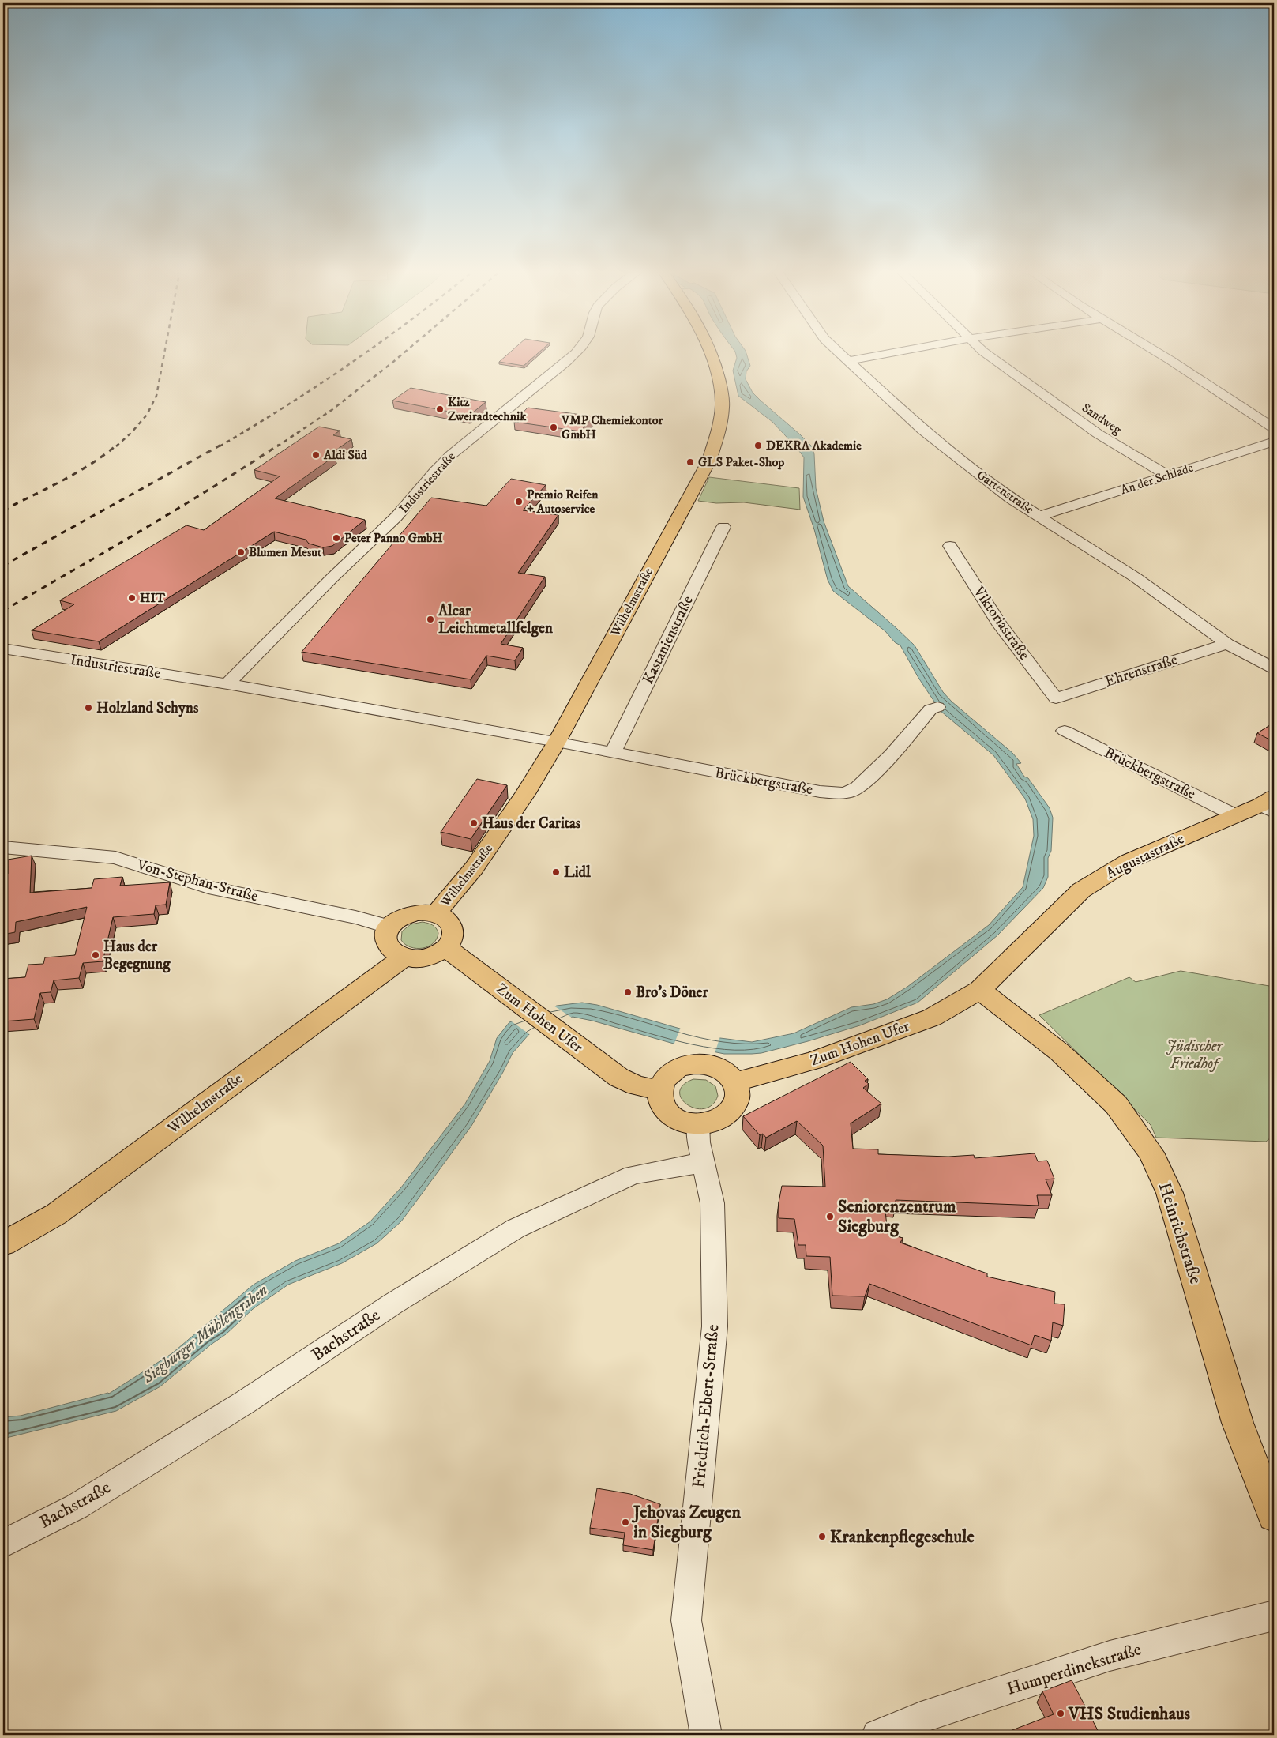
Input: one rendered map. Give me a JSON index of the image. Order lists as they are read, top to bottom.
{
  "streets": {
    "main road": [
      "Wilhelmstraße",
      "Augustastraße",
      "Zum Hohen Ufer",
      "Heinrichstraße"
    ],
    "street": [
      "Sandweg",
      "An der Schlade",
      "Industriestraße",
      "Gartenstraße",
      "Viktoriastraße",
      "Kastanienstraße",
      "Ehrenstraße",
      "Brückbergstraße",
      "Von-Stephan-Straße",
      "Bachstraße",
      "Friedrich-Ebert-Straße",
      "Humperdinckstraße"
    ]
  },
  "crossings": [
    ["Sandweg", "An der Schlade"],
    ["An der Schlade", "Gartenstraße"],
    ["Industriestraße", "Wilhelmstraße"],
    ["Industriestraße", "Brückbergstraße"],
    ["Gartenstraße", "Ehrenstraße"],
    ["Wilhelmstraße", "Brückbergstraße"],
    ["Wilhelmstraße", "Von-Stephan-Straße"],
    ["Wilhelmstraße", "Zum Hohen Ufer"],
    ["Viktoriastraße", "Ehrenstraße"],
    ["Kastanienstraße", "Brückbergstraße"],
    ["Brückbergstraße", "Augustastraße"],
    ["Augustastraße", "Zum Hohen Ufer"],
    ["Augustastraße", "Heinrichstraße"],
    ["Von-Stephan-Straße", "Zum Hohen Ufer"],
    ["Zum Hohen Ufer", "Heinrichstraße"],
    ["Zum Hohen Ufer", "Friedrich-Ebert-Straße"],
    ["Bachstraße", "Friedrich-Ebert-Straße"]
  ],
  "water": ["Siegburger Mühlengraben"],
  "parks": ["Jüdischer Friedhof"],
  "places": [
    "Kitz Zweiradtechnik",
    "VMP Chemiekontor GmbH",
    "DEKRA Akademie",
    "Aldi Süd",
    "GLS Paket-Shop",
    "Premio Reifen + Autoservice",
    "Peter Panno GmbH",
    "Blumen Mesut",
    "HIT",
    "Alcar Leichtmetallfelgen",
    "Holzland Schyns",
    "Haus der Caritas",
    "Lidl",
    "Haus der Begegnung",
    "Bro's Döner",
    "Seniorenzentrum Siegburg",
    "Jehovas Zeugen in Siegburg",
    "Krankenpflegeschule",
    "VHS Studienhaus"
  ]
}
